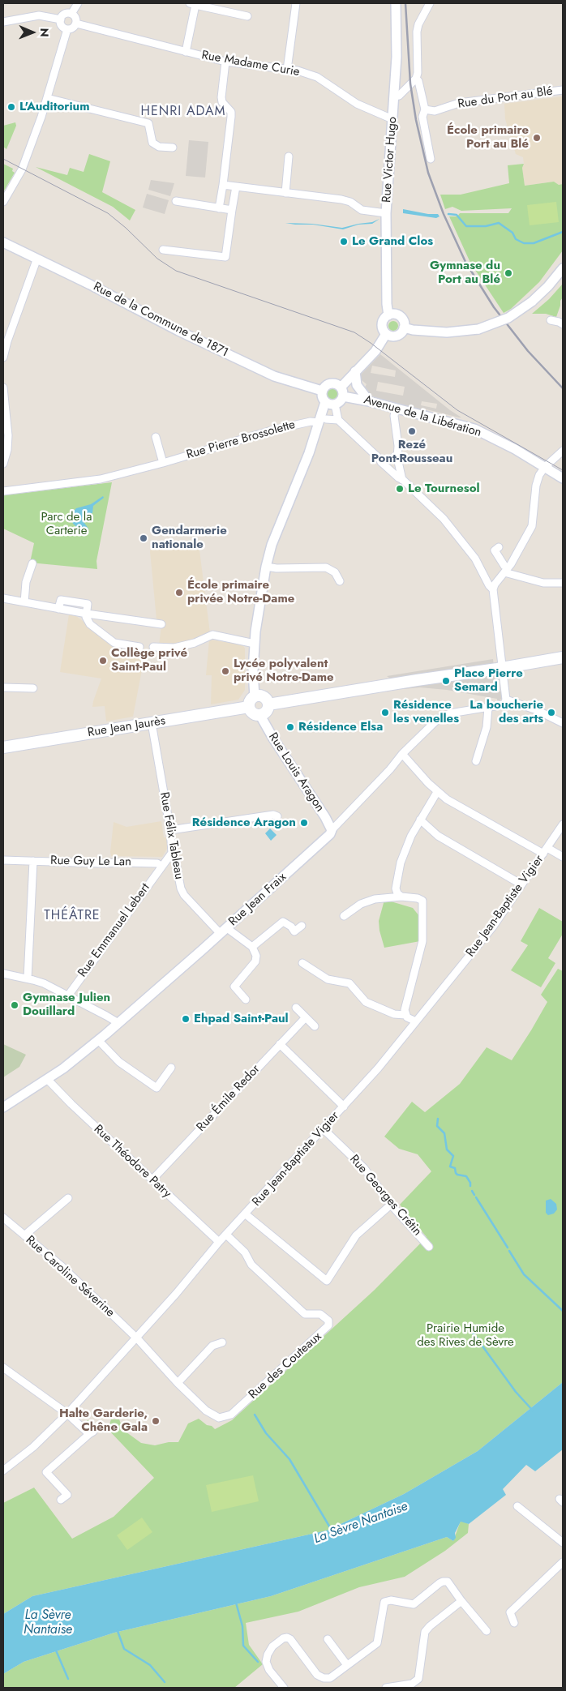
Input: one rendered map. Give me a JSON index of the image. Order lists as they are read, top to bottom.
{
  "streets": {
    "main road": ["Rue Jean Jaurès"],
    "street": [
      "Rue Madame Curie",
      "Rue du Port au Blé",
      "Rue Victor Hugo",
      "Rue de la Commune de 1871",
      "Avenue de la Libération",
      "Rue Pierre Brossolette",
      "Rue Louis Aragon",
      "Rue Félix Tableau",
      "Rue Guy Le Lan",
      "Rue Jean Fraix",
      "Rue Jean-Baptiste Vigier",
      "Rue Emmanuel Lebert",
      "Rue Émile Redor",
      "Rue Théodore Patry",
      "Rue Georges Crétin",
      "Rue Caroline Séverine",
      "Rue des Couteaux"
    ]
  },
  "crossings": [
    ["Rue Madame Curie", "Rue Victor Hugo"],
    ["Rue de la Commune de 1871", "Avenue de la Libération"],
    ["Rue Jean Jaurès", "Rue Louis Aragon"],
    ["Rue Jean Jaurès", "Rue Félix Tableau"],
    ["Rue Louis Aragon", "Rue Jean Fraix"],
    ["Rue Félix Tableau", "Rue Jean Fraix"],
    ["Rue Guy Le Lan", "Rue Emmanuel Lebert"],
    ["Rue Jean Fraix", "Rue Théodore Patry"],
    ["Rue Jean-Baptiste Vigier", "Rue Théodore Patry"],
    ["Rue Jean-Baptiste Vigier", "Rue Georges Crétin"],
    ["Rue Jean-Baptiste Vigier", "Rue Caroline Séverine"],
    ["Rue Jean-Baptiste Vigier", "Rue des Couteaux"],
    ["Rue Émile Redor", "Rue Théodore Patry"],
    ["Rue Caroline Séverine", "Rue des Couteaux"]
  ],
  "districts": ["HENRI ADAM", "THÉÂTRE"],
  "water": ["La Sèvre Nantaise"],
  "parks": ["Parc de la Carterie", "Prairie Humide des Rives de Sèvre"],
  "places": [
    "L'Auditorium",
    "École primaire Port au Blé",
    "Le Grand Clos",
    "Gymnase du Port au Blé",
    "Rezé Pont-Rousseau",
    "Le Tournesol",
    "Gendarmerie nationale",
    "École primaire privée Notre-Dame",
    "Collège privé Saint-Paul",
    "Lycée polyvalent privé Notre-Dame",
    "Place Pierre Semard",
    "Résidence les venelles",
    "La boucherie des arts",
    "Résidence Elsa",
    "Résidence Aragon",
    "Gymnase Julien Douillard",
    "Ehpad Saint-Paul",
    "Halte Garderie, Chêne Gala"
  ],
  "north": "right"
}
